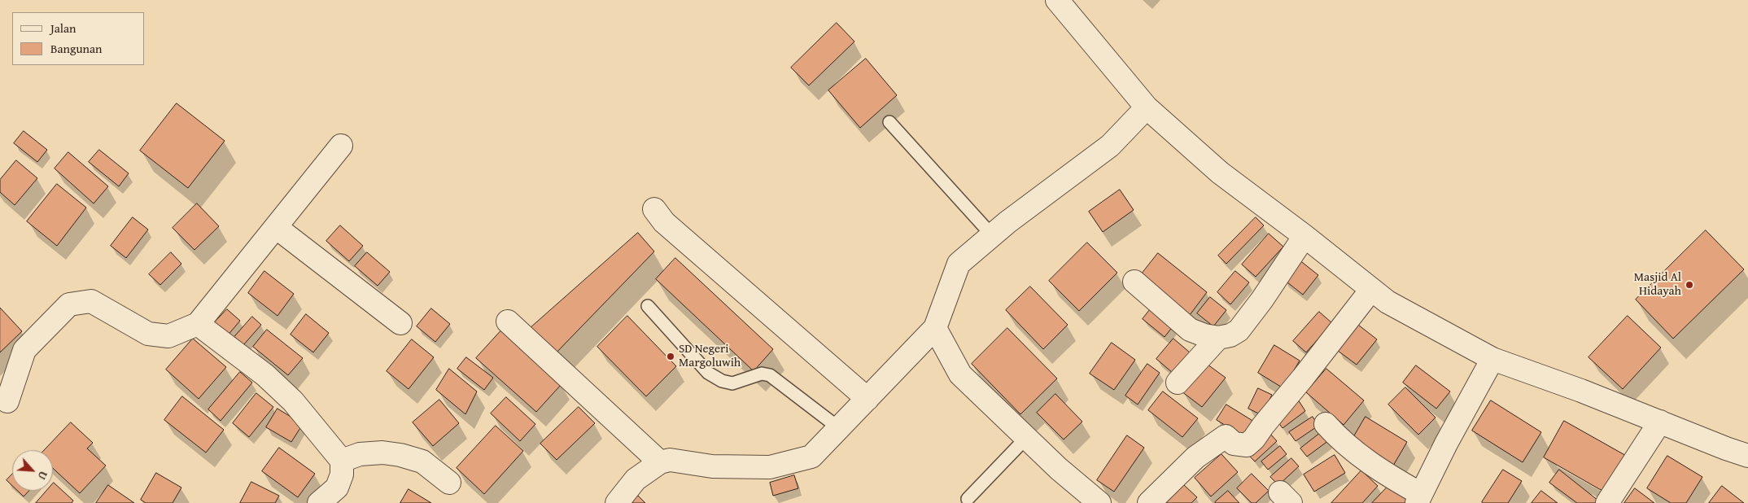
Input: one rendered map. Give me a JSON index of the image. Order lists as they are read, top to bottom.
{
  "places": ["Masjid Al Hidayah", "SD Negeri Margoluwih"],
  "legend": ["Jalan", "Bangunan"],
  "north": "bottom right"
}
